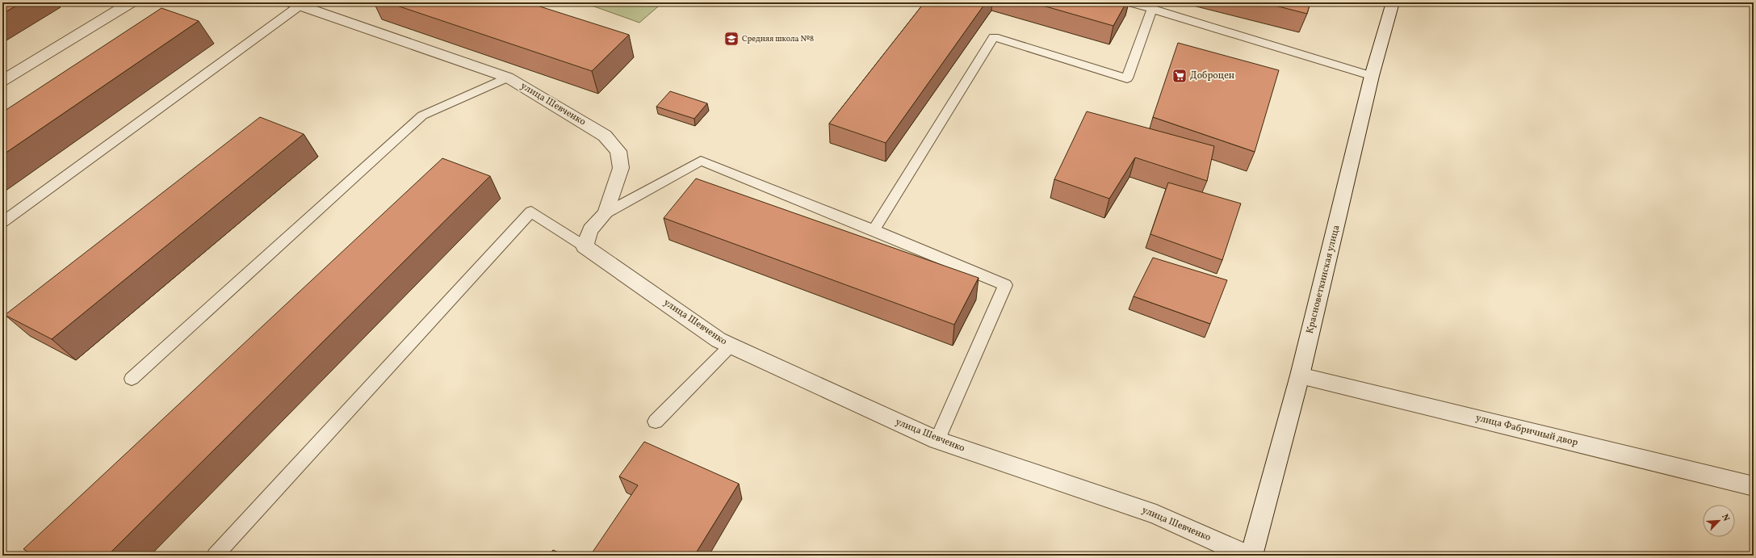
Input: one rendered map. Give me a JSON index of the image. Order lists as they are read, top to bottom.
{
  "streets": {
    "street": ["улица Шевченко", "Красноветкинская улица", "улица Фабричный двор"]
  },
  "crossings": [
    ["Красноветкинская улица", "улица Фабричный двор"]
  ],
  "places": {
    "school or university": ["Средняя школа №8"],
    "supermarket": ["Доброцен"]
  },
  "north": "top right"
}
